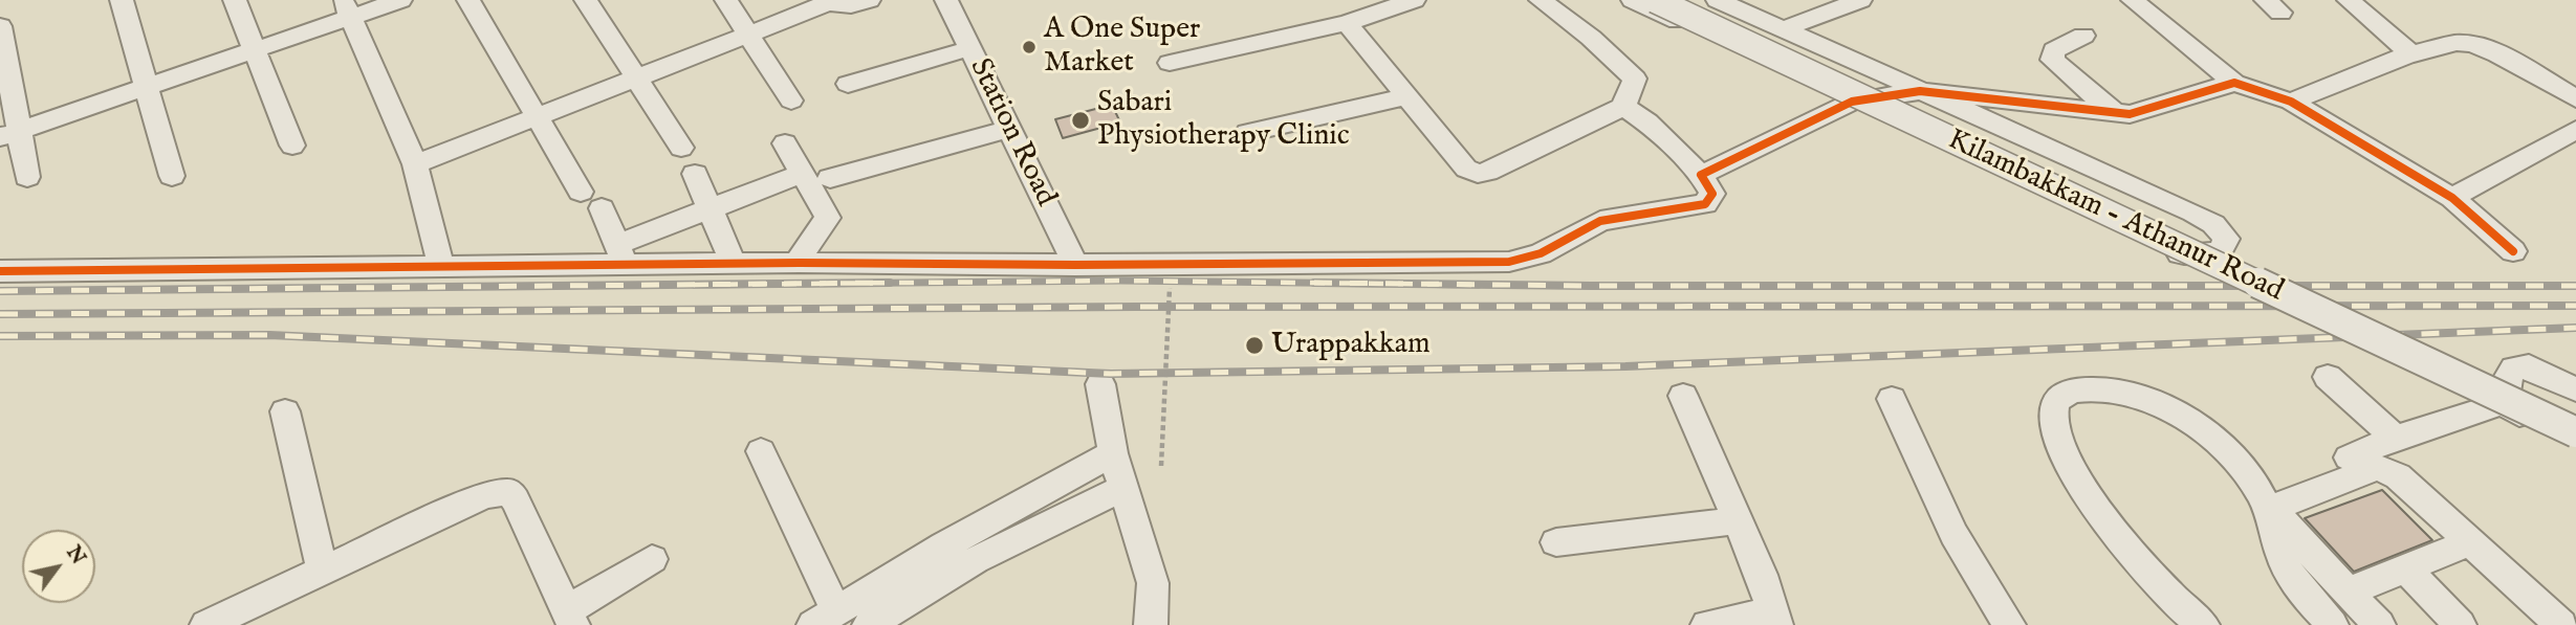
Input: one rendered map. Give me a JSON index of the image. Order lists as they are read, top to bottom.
{
  "streets": {
    "street": ["Station Road", "Kilambakkam - Athanur Road"]
  },
  "places": ["A One Super Market", "Sabari Physiotherapy Clinic", "Urappakkam"],
  "north": "top right"
}
